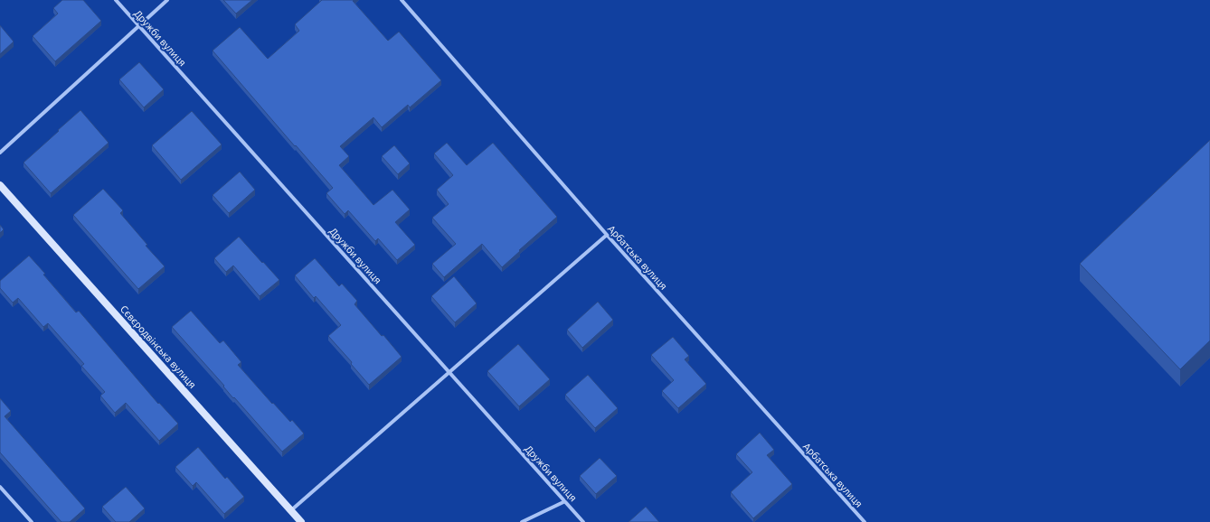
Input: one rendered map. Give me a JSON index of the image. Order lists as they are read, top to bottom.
{
  "streets": {
    "street": ["Дружби вулиця", "Арбатська вулиця", "Сєвєродвінська вулиця"]
  }
}
